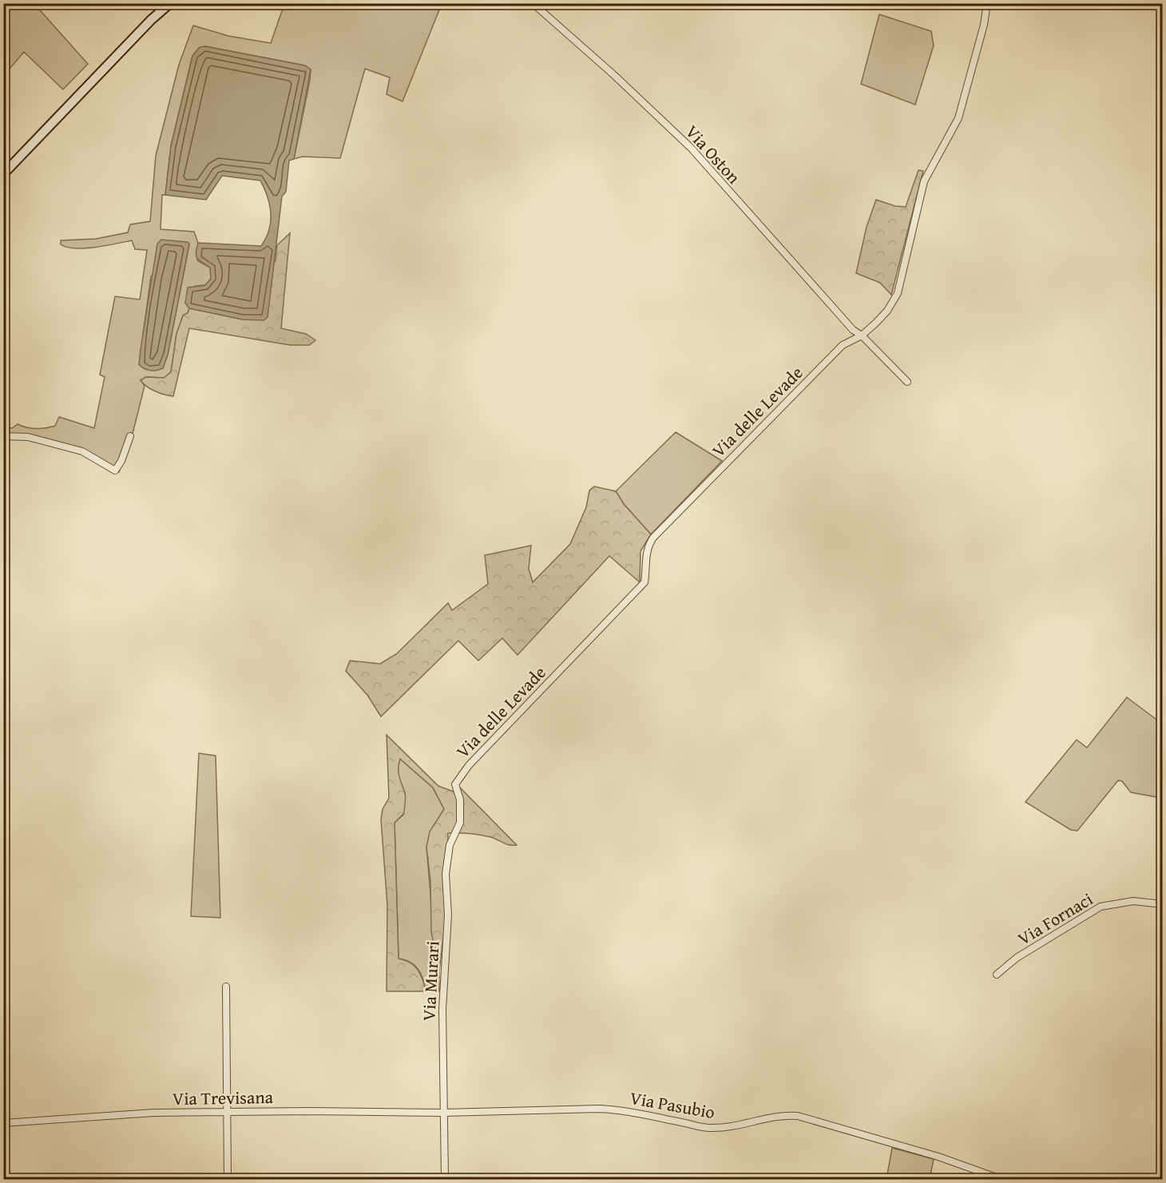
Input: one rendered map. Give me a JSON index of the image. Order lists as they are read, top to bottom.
{
  "streets": {
    "street": [
      "Via Oston",
      "Via delle Levade",
      "Via Fornaci",
      "Via Murari",
      "Via Trevisana",
      "Via Pasubio"
    ]
  },
  "crossings": [
    ["Via Oston", "Via delle Levade"],
    ["Via delle Levade", "Via Murari"],
    ["Via Murari", "Via Trevisana"],
    ["Via Murari", "Via Pasubio"],
    ["Via Trevisana", "Via Pasubio"]
  ]
}
